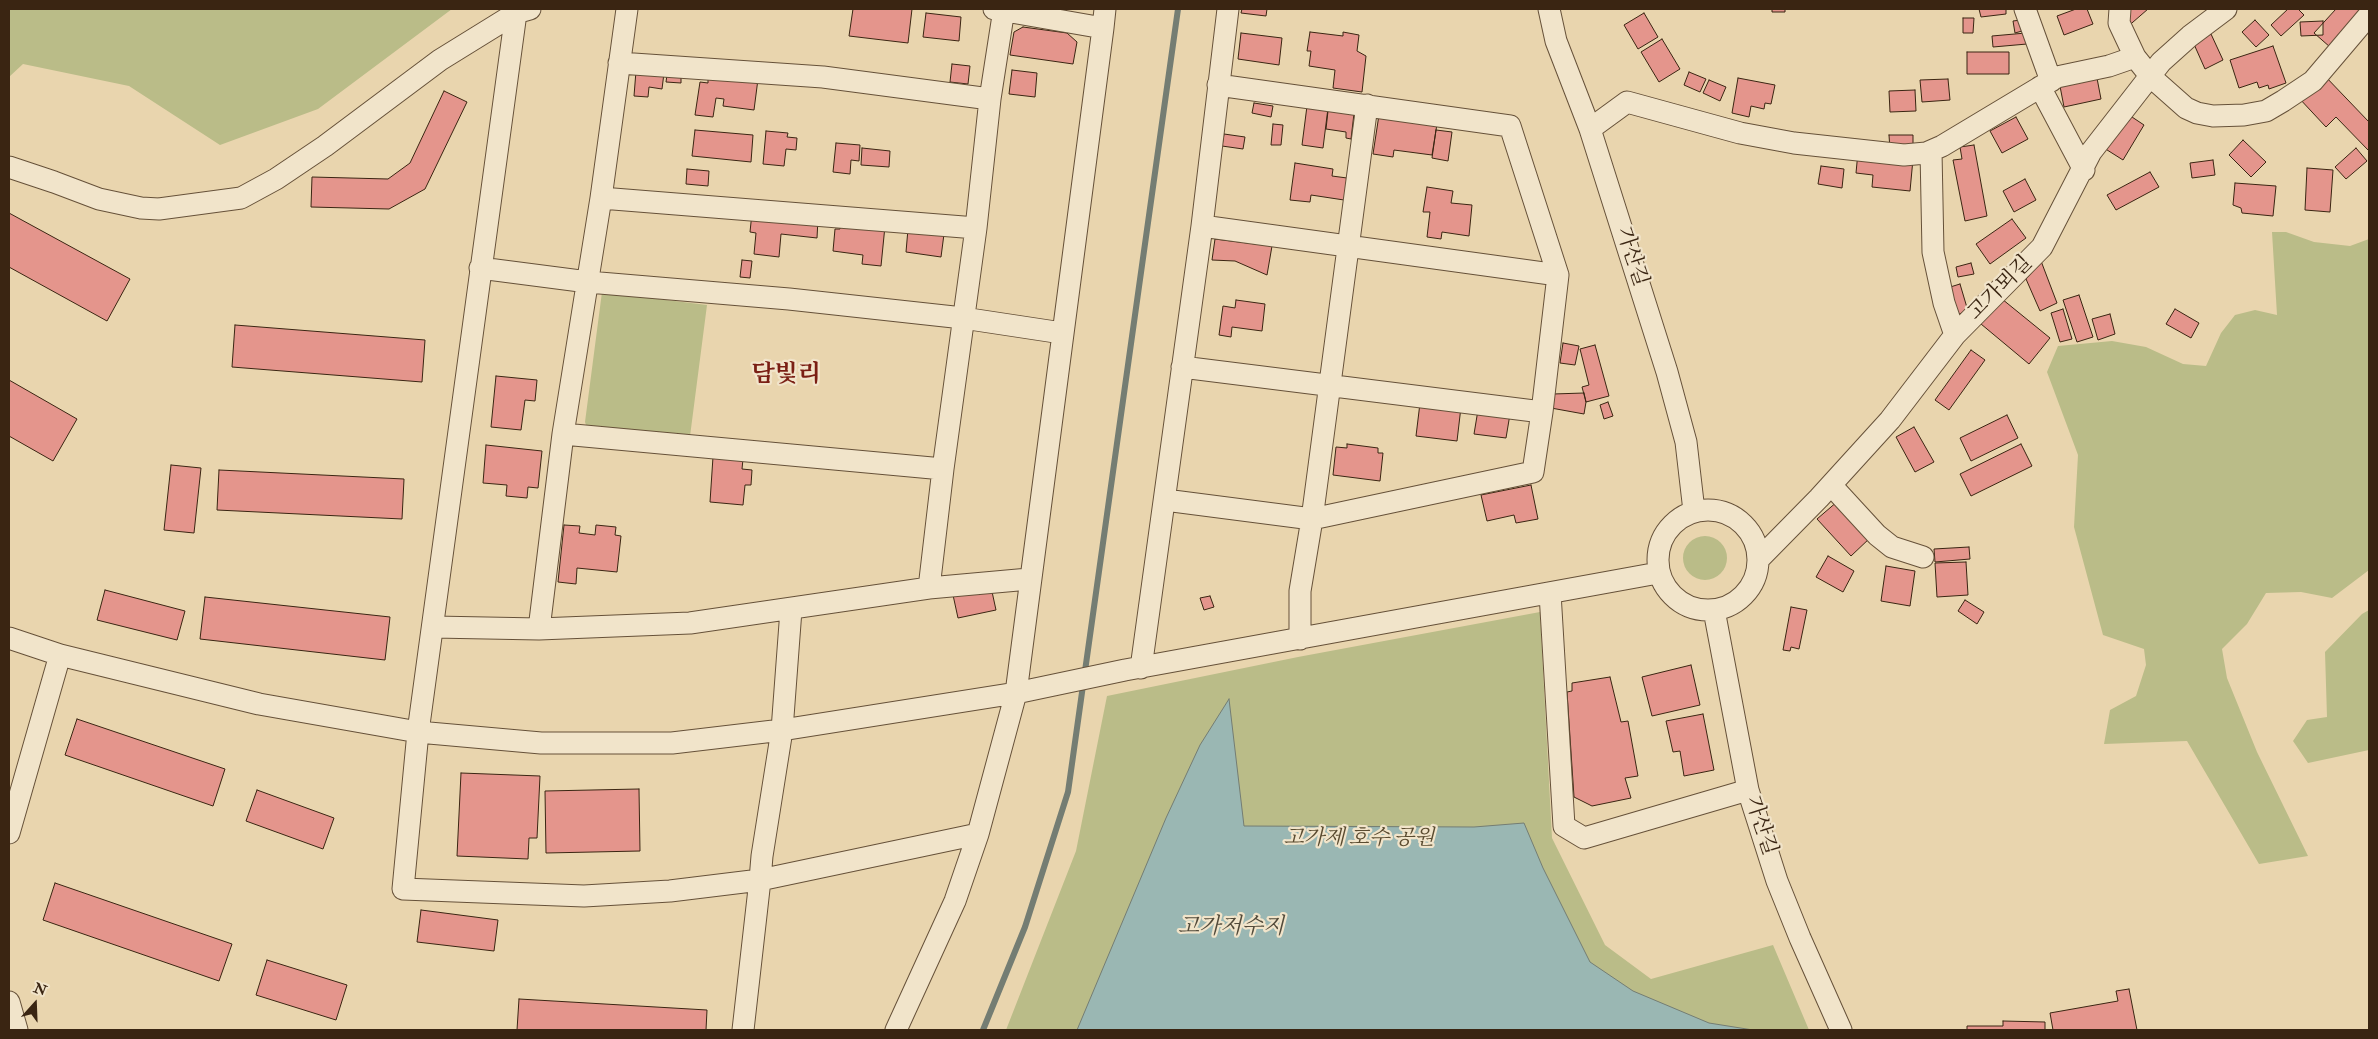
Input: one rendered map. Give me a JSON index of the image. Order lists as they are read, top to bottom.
{
  "streets": {
    "street": ["가산길", "고가뫼길"]
  },
  "crossings": [
    ["가산길", "고가뫼길"]
  ],
  "districts": ["담빛리"],
  "water": ["고가저수지"],
  "parks": ["고가제 호수 공원"],
  "north": "top"
}
